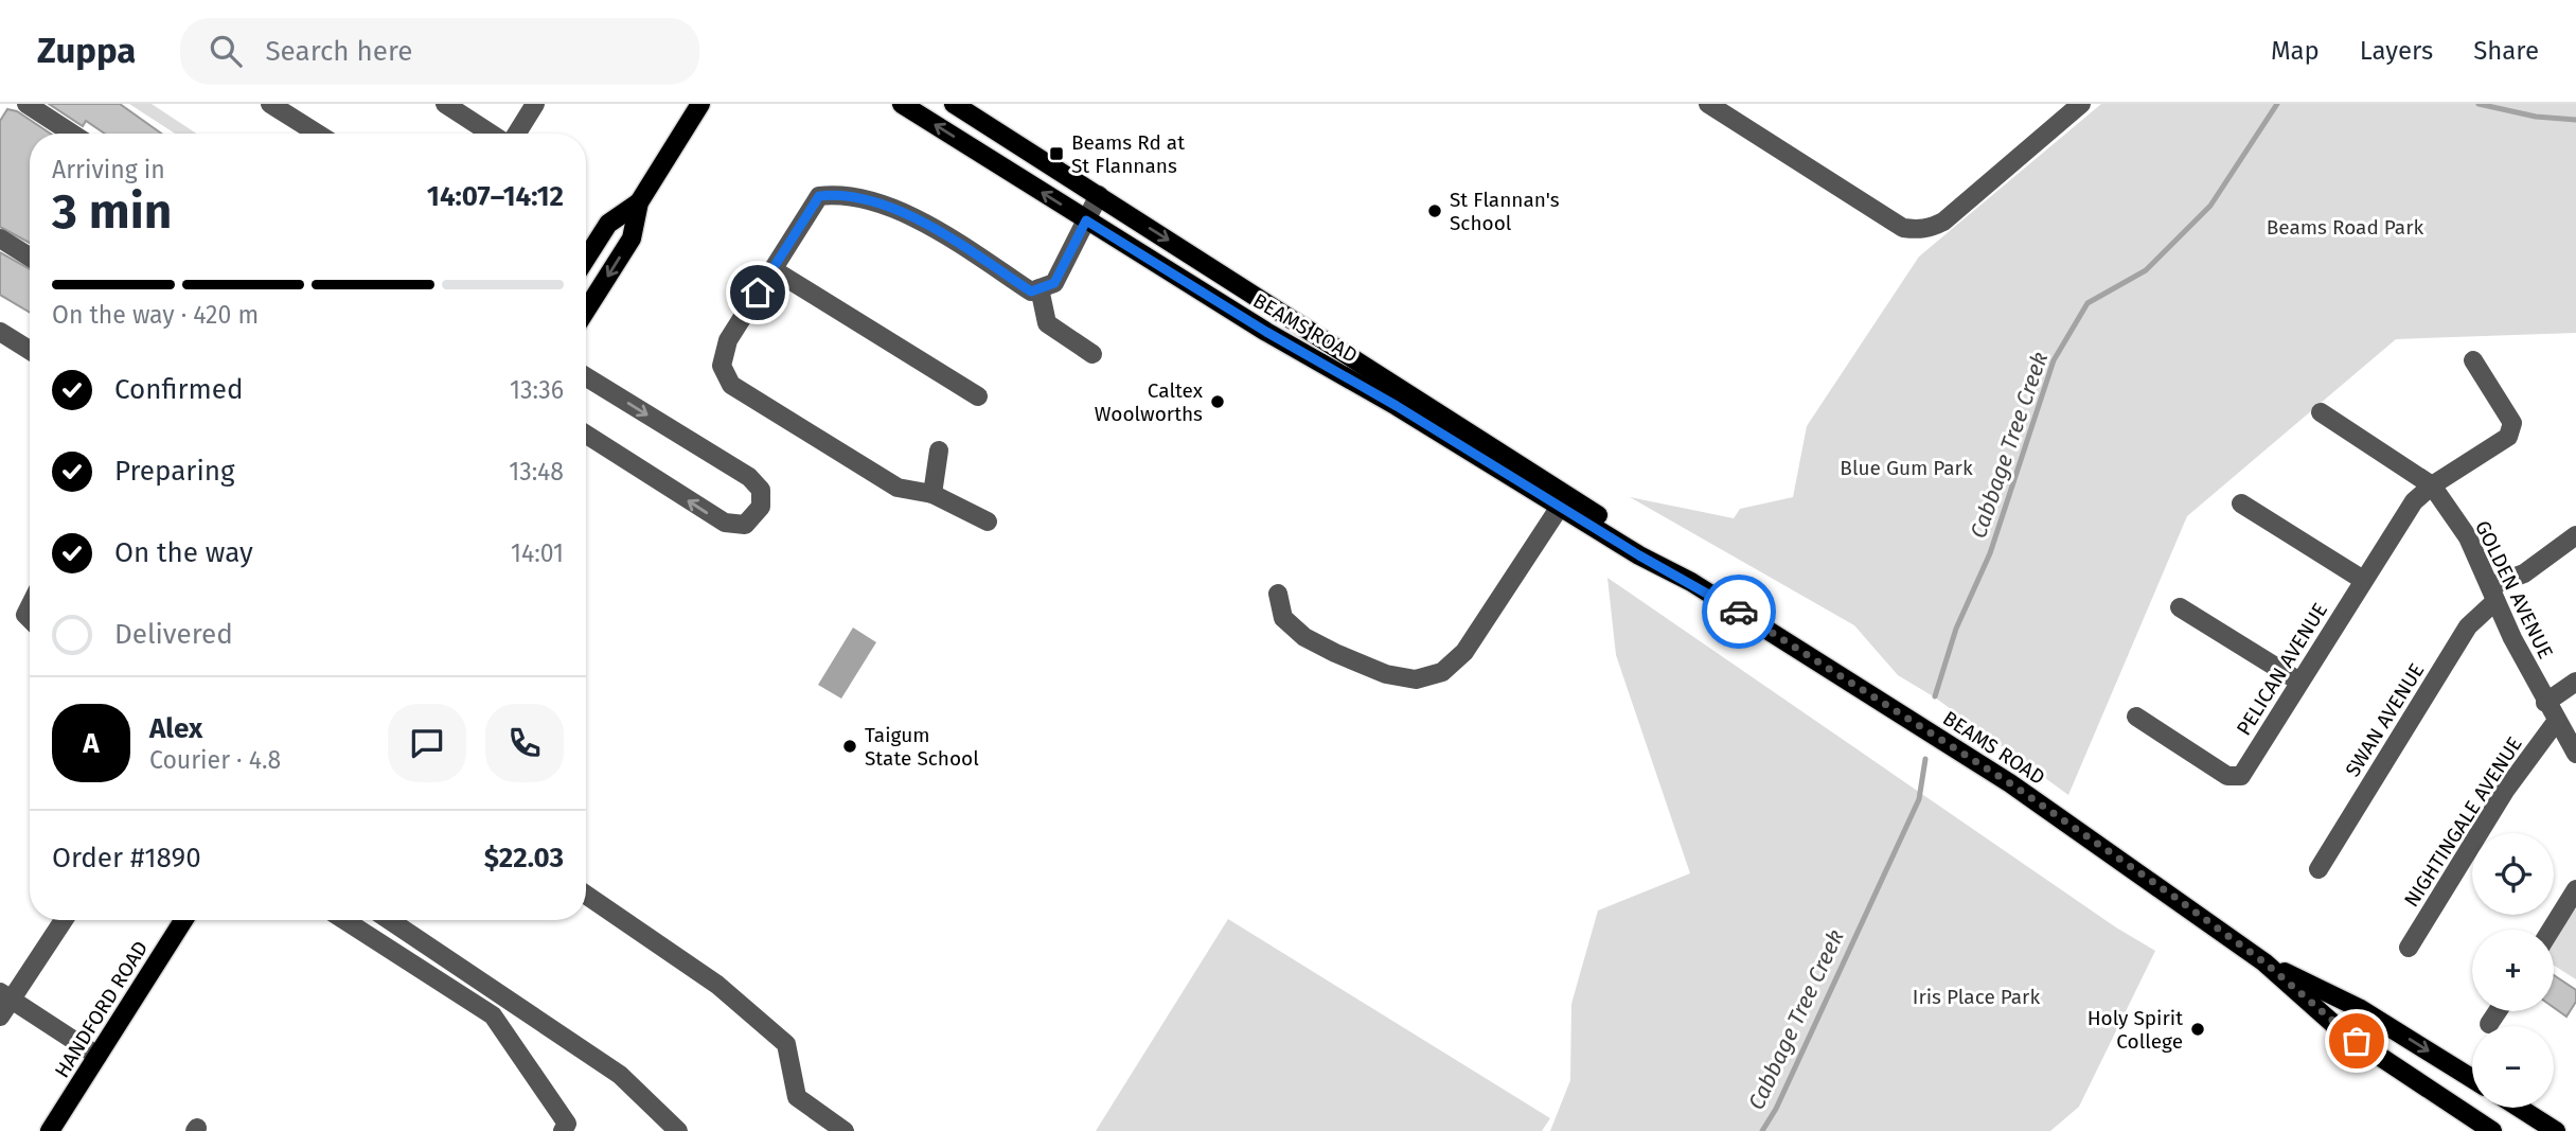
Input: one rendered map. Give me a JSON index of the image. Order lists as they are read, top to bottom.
{
  "streets": {
    "main road": ["BEAMS ROAD", "HANDFORD ROAD"],
    "street": [
      "GOLDEN AVENUE",
      "PELICAN AVENUE",
      "SWAN AVENUE",
      "NIGHTINGALE AVENUE"
    ]
  },
  "crossings": [
    ["GOLDEN AVENUE", "PELICAN AVENUE"],
    ["GOLDEN AVENUE", "SWAN AVENUE"],
    ["GOLDEN AVENUE", "NIGHTINGALE AVENUE"]
  ],
  "water": ["Cabbage Tree Creek"],
  "parks": ["Beams Road Park", "Blue Gum Park", "Iris Place Park"],
  "places": {
    "transit": ["Beams Rd at St Flannans"],
    "other": [
      "St Flannan's School",
      "Caltex Woolworths",
      "Taigum State School",
      "Holy Spirit College"
    ]
  },
  "page": {
    "header": "Zuppa",
    "search": "Search here",
    "nav": ["Map", "Layers", "Share"],
    "heading": ["3 min", "Arriving in", "14:07–14:12"],
    "panel": [
      "Alex",
      "Courier · 4.8",
      "Order #1890",
      "$22.03"
    ],
    "bar": "On the way · 420 m",
    "list": [
      ["Confirmed", "13:36"],
      ["Preparing", "13:48"],
      ["On the way", "14:01"],
      "Delivered"
    ],
    "round": "A",
    "map_buttons": ["+", "−"]
  }
}
